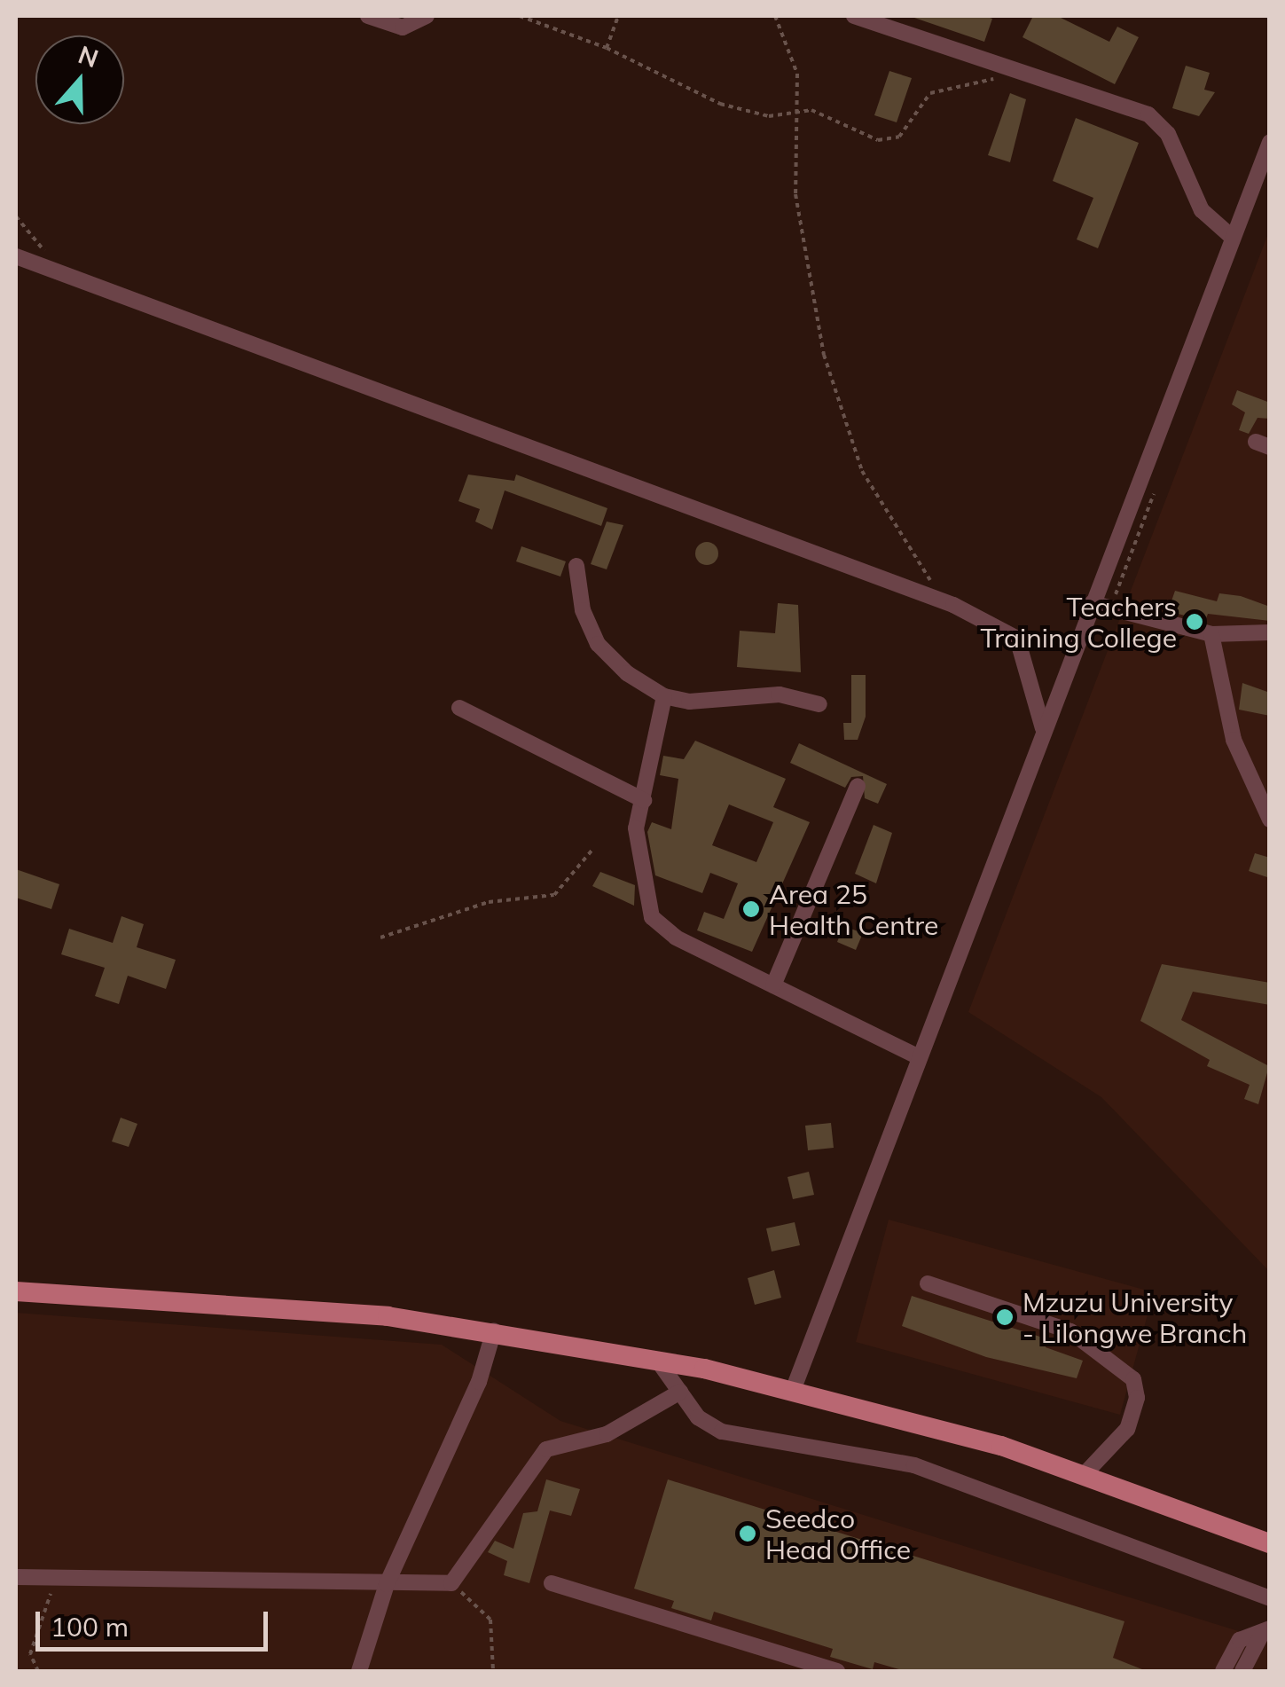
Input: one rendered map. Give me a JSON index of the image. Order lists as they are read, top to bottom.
{
  "places": [
    "Teachers Training College",
    "Area 25 Health Centre",
    "Mzuzu University - Lilongwe Branch",
    "Seedco Head Office"
  ],
  "scale_bar": "100 m",
  "north": "top"
}
